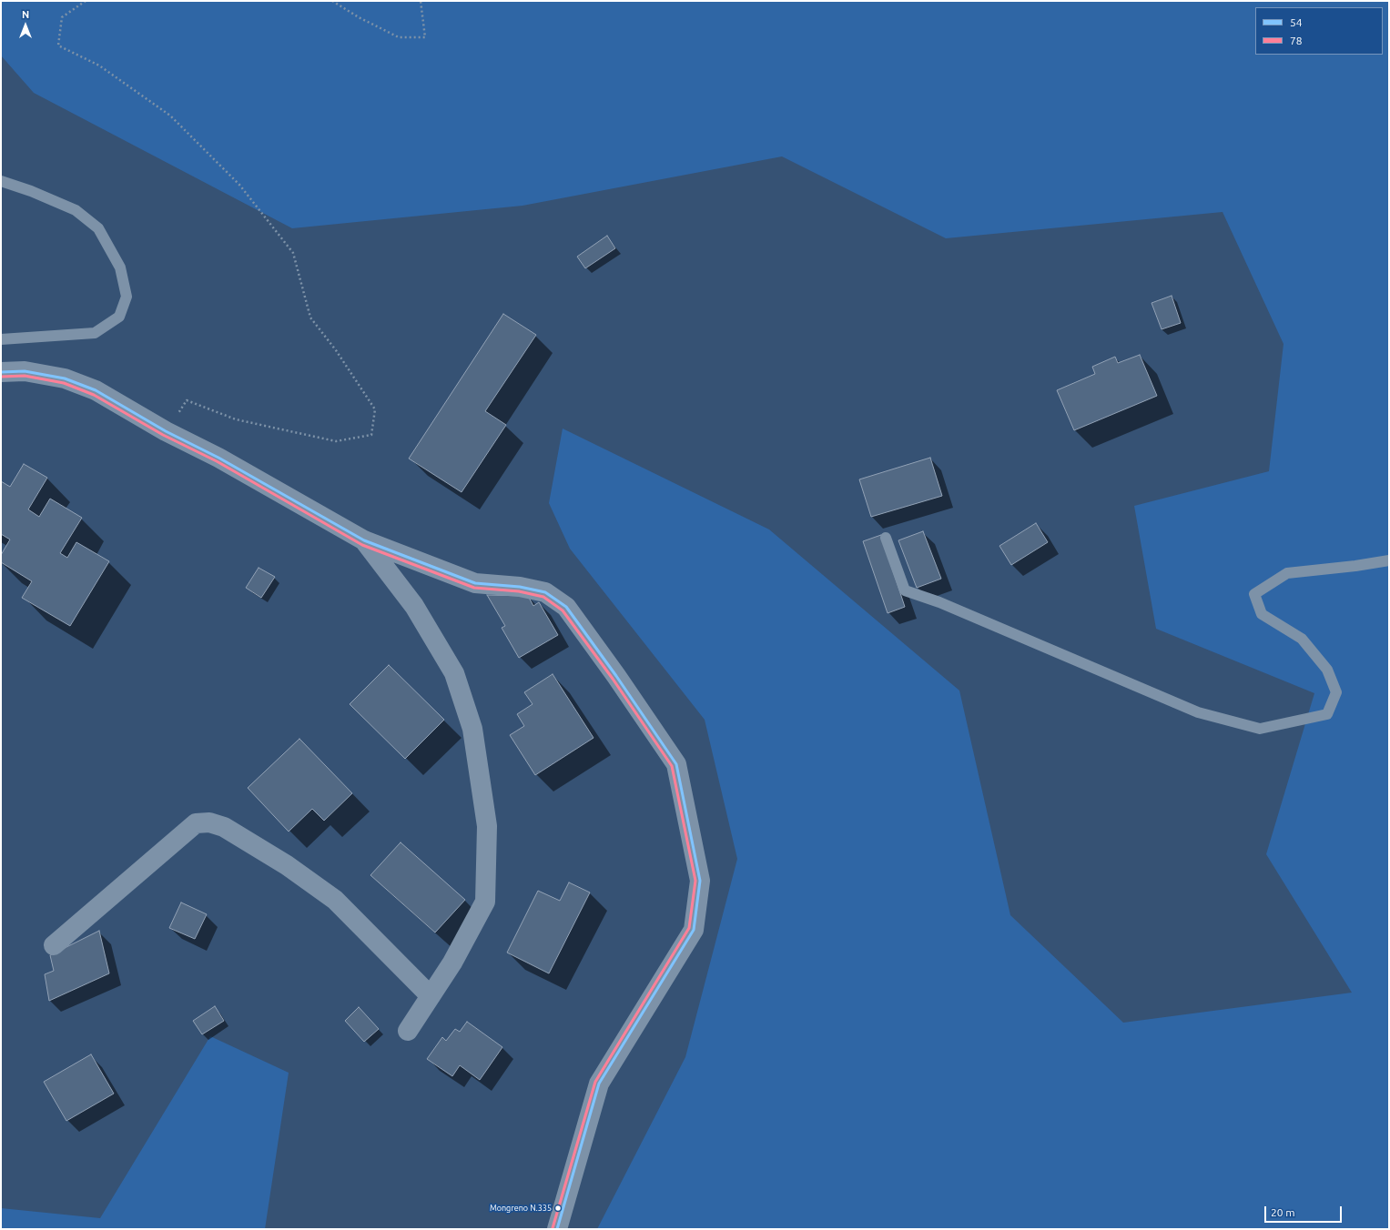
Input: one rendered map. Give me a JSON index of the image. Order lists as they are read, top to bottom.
{
  "places": ["Mongreno N.335"],
  "lines": ["transit line 54", "transit line 78"],
  "legend": ["54", "78"],
  "scale_bar": "20 m",
  "north": "top"
}
